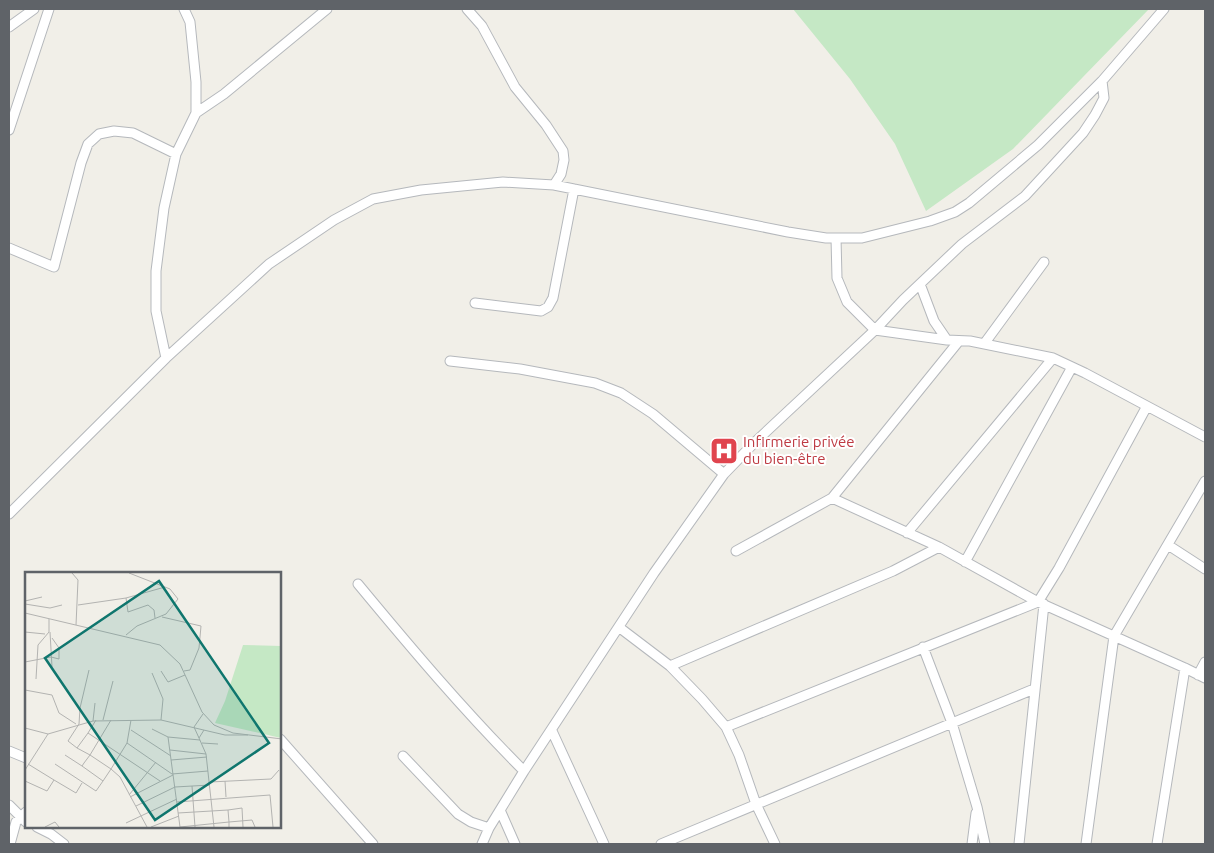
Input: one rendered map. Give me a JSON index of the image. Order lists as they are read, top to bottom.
{
  "places": {
    "hospital": ["Infirmerie privée du bien-être"]
  }
}
